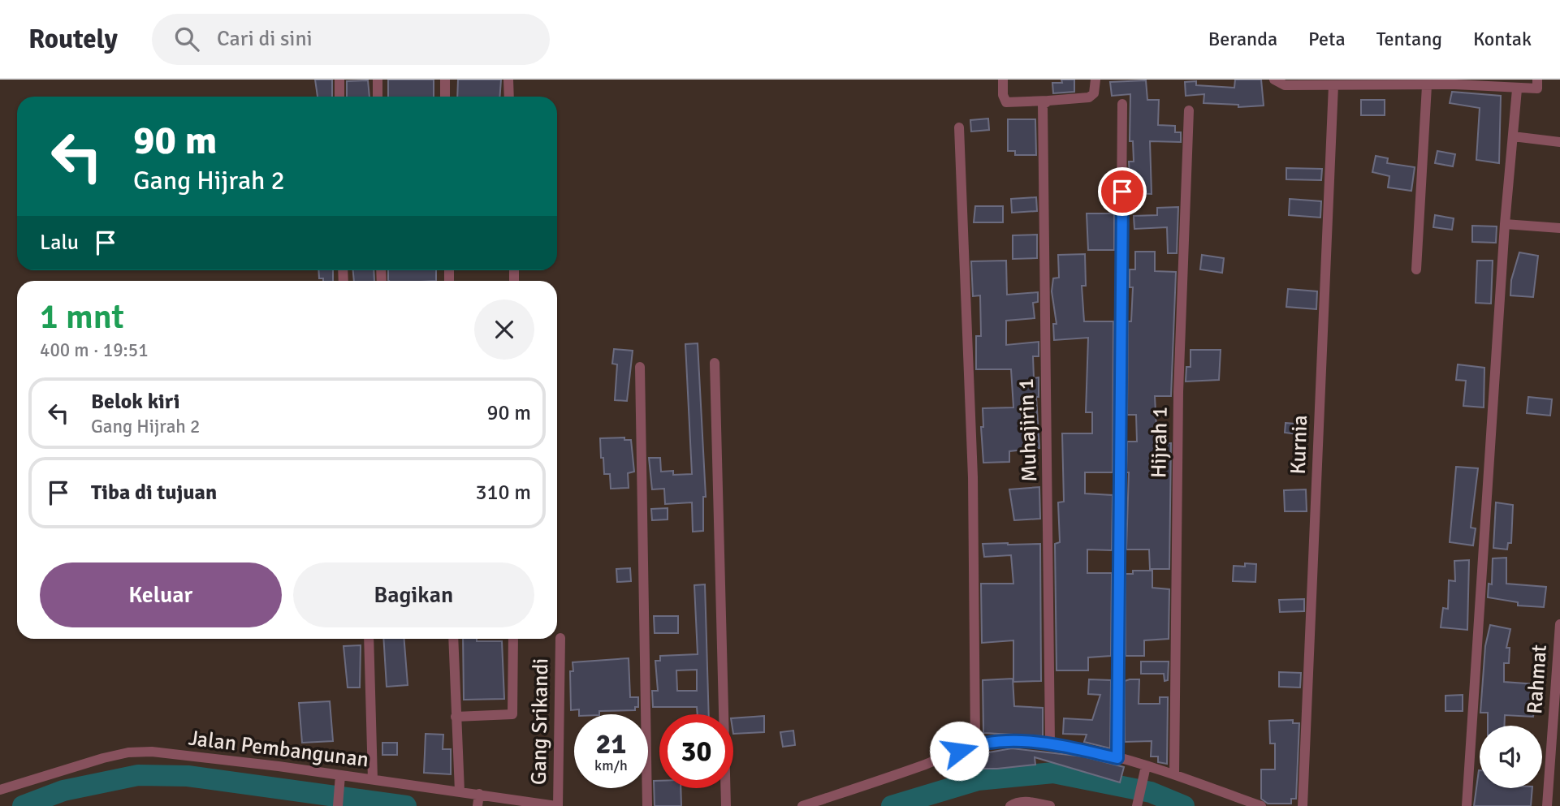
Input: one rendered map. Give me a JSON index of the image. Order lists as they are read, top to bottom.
{
  "streets": {
    "street": [
      "Muhajirin 1",
      "Hijrah 1",
      "Kurnia",
      "Rahmat",
      "Gang Srikandi",
      "Jalan Pembangunan"
    ]
  },
  "crossings": [
    ["Gang Srikandi", "Jalan Pembangunan"]
  ],
  "page": {
    "header": "Routely",
    "search": "Cari di sini",
    "nav": [
      "Beranda",
      "Peta",
      "Tentang",
      "Kontak"
    ],
    "turn": ["90 m", "Gang Hijrah 2"],
    "then": "Lalu",
    "heading": ["1 mnt", "400 m · 19:51"],
    "list": [
      {
        "name": "Belok kiri",
        "note": "Gang Hijrah 2",
        "value": "90 m"
      },
      {
        "name": "Tiba di tujuan",
        "value": "310 m"
      }
    ],
    "buttons": ["Keluar", "Bagikan"],
    "speed": "21 km/h",
    "limit": "30"
  }
}
